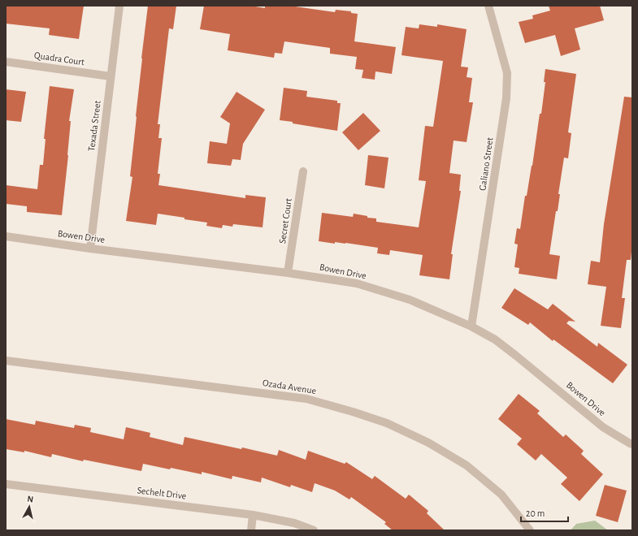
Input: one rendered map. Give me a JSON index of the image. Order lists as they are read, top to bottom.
{
  "streets": {
    "street": [
      "Quadra Court",
      "Texada Street",
      "Galiano Street",
      "Secret Court",
      "Bowen Drive",
      "Ozada Avenue",
      "Sechelt Drive"
    ]
  },
  "crossings": [
    ["Quadra Court", "Texada Street"],
    ["Texada Street", "Bowen Drive"],
    ["Galiano Street", "Bowen Drive"],
    ["Secret Court", "Bowen Drive"]
  ],
  "scale_bar": "20 m",
  "north": "top"
}
